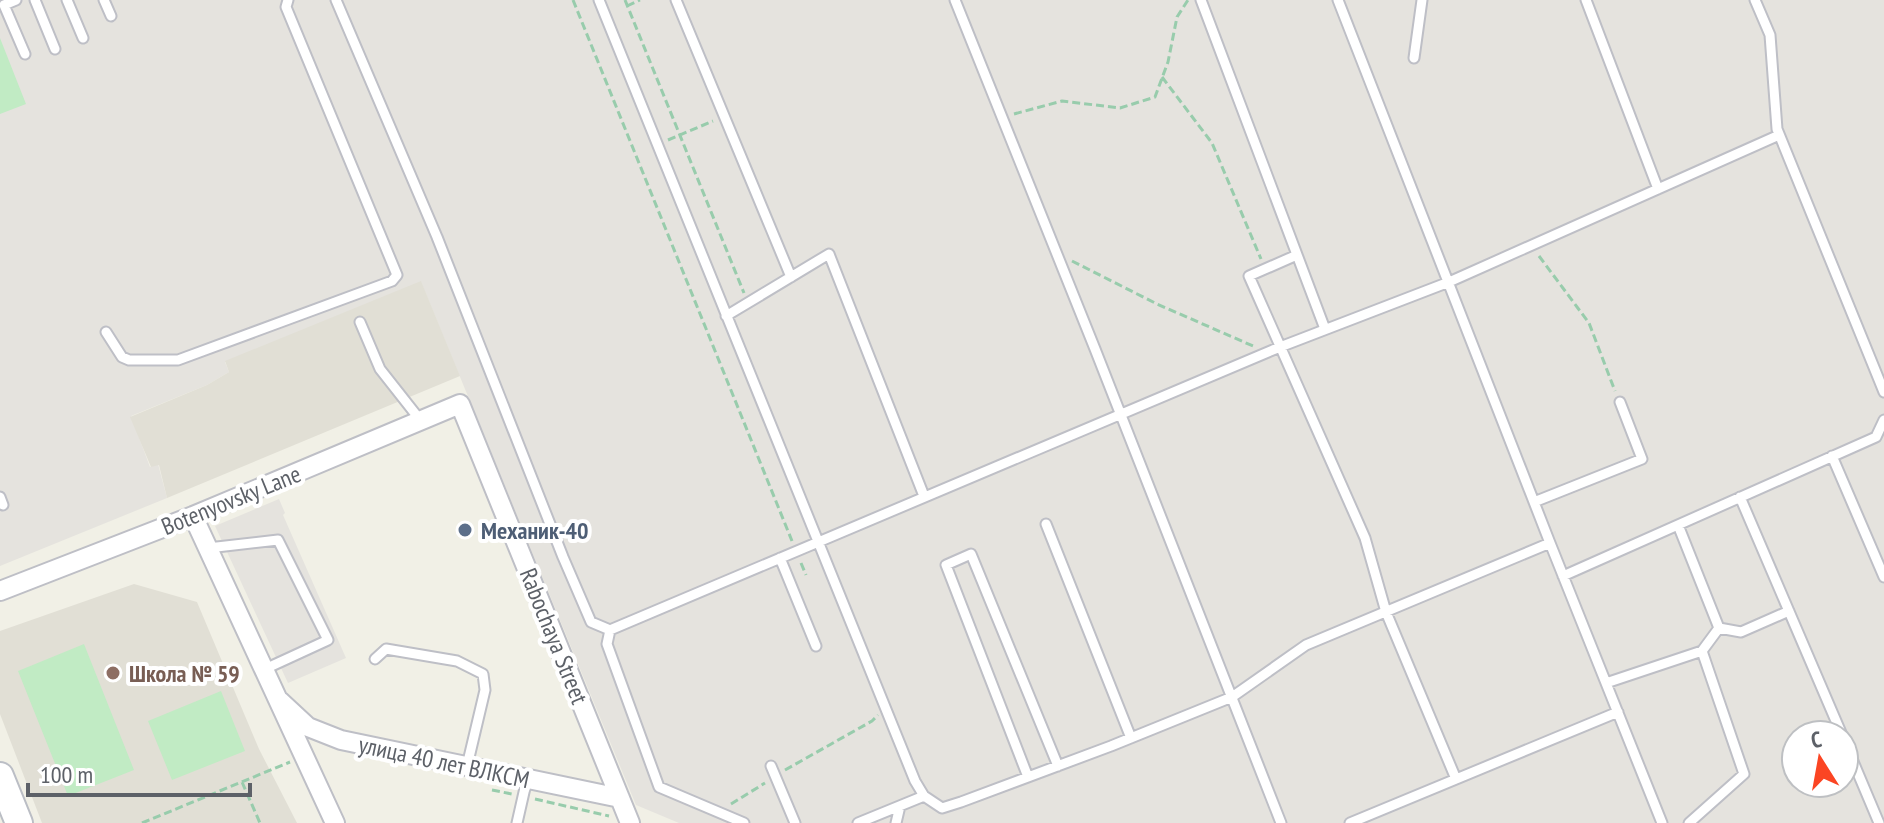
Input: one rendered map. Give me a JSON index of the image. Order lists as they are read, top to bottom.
{
  "streets": {
    "street": ["Botenyovsky Lane", "Rabochaya Street", "улица 40 лет ВЛКСМ"]
  },
  "crossings": [
    ["Botenyovsky Lane", "Rabochaya Street"],
    ["Rabochaya Street", "улица 40 лет ВЛКСМ"]
  ],
  "places": ["Механик-40", "Школа № 59"],
  "scale_bar": "100 m",
  "north": "top"
}
